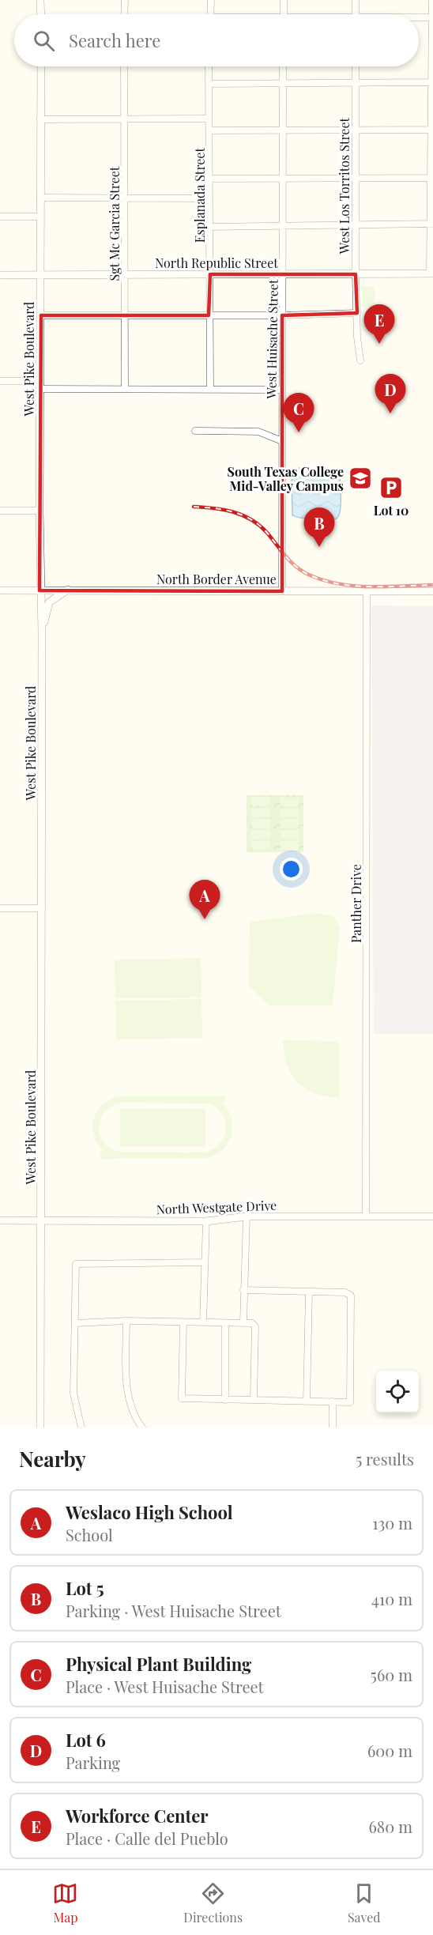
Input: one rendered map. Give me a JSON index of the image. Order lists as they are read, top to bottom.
{
  "streets": {
    "street": [
      "West Los Torritos Street",
      "Esplanada Street",
      "Sgt Mc Garcia Street",
      "North Republic Street",
      "West Huisache Street",
      "West Pike Boulevard",
      "North Border Avenue",
      "Panther Drive",
      "North Westgate Drive"
    ]
  },
  "crossings": [
    ["West Los Torritos Street", "North Republic Street"],
    ["Esplanada Street", "North Republic Street"],
    ["Sgt Mc Garcia Street", "North Republic Street"],
    ["North Republic Street", "West Huisache Street"],
    ["North Republic Street", "West Pike Boulevard"],
    ["West Huisache Street", "North Border Avenue"],
    ["West Pike Boulevard", "North Border Avenue"],
    ["West Pike Boulevard", "North Westgate Drive"],
    ["North Border Avenue", "Panther Drive"],
    ["Panther Drive", "North Westgate Drive"]
  ],
  "places": {
    "school or university": ["South Texas College Mid-Valley Campus"],
    "parking": ["Lot 10"]
  },
  "page": {
    "search": "Search here",
    "pins": [
      "E",
      "D",
      "C",
      "B",
      "A"
    ],
    "heading": ["Nearby", "5 results"],
    "list": [
      {
        "mark": "A",
        "name": "Weslaco High School",
        "note": "School",
        "value": "130 m"
      },
      {
        "mark": "B",
        "name": "Lot 5",
        "note": "Parking · West Huisache Street",
        "value": "410 m"
      },
      {
        "mark": "C",
        "name": "Physical Plant Building",
        "note": "Place · West Huisache Street",
        "value": "560 m"
      },
      {
        "mark": "D",
        "name": "Lot 6",
        "note": "Parking",
        "value": "600 m"
      },
      {
        "mark": "E",
        "name": "Workforce Center",
        "note": "Place · Calle del Pueblo",
        "value": "680 m"
      }
    ],
    "nav": ["Map", "Directions", "Saved"]
  }
}
